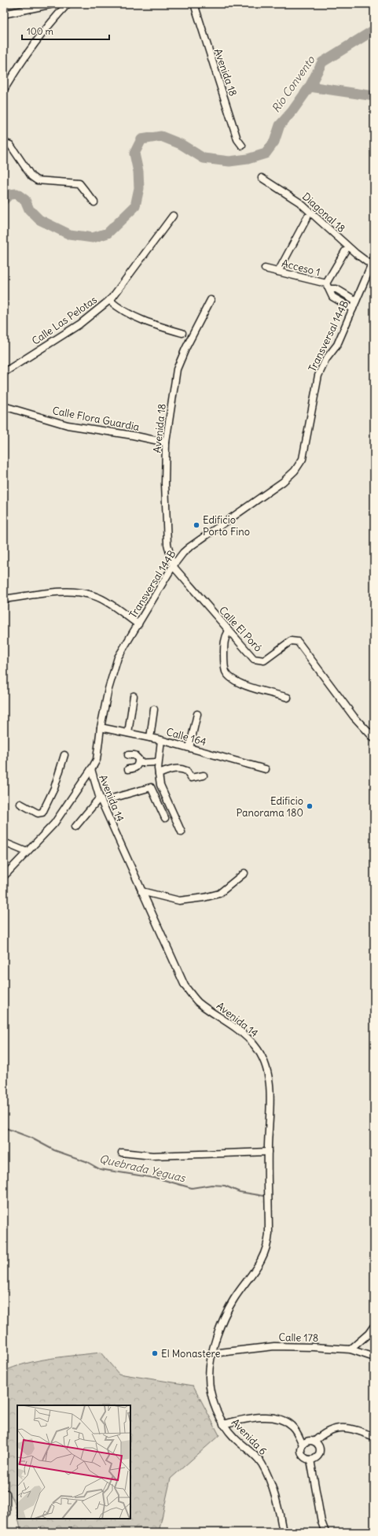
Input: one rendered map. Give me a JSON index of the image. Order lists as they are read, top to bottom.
{
  "streets": {
    "street": [
      "Avenida 18",
      "Diagonal 18",
      "Acceso 1",
      "Calle Las Pelotas",
      "Transversal 144B",
      "Calle Flora Guardia",
      "Calle El Poró",
      "Calle 164",
      "Avenida 14",
      "Calle 178",
      "Avenida 6"
    ]
  },
  "crossings": [
    ["Avenida 18", "Transversal 144B"],
    ["Avenida 18", "Calle Flora Guardia"],
    ["Avenida 18", "Calle El Poró"],
    ["Diagonal 18", "Transversal 144B"],
    ["Acceso 1", "Transversal 144B"],
    ["Transversal 144B", "Calle El Poró"],
    ["Transversal 144B", "Calle 164"],
    ["Transversal 144B", "Avenida 14"],
    ["Avenida 14", "Avenida 6"],
    ["Calle 178", "Avenida 6"]
  ],
  "water": ["Río Convento", "Quebrada Yeguas"],
  "places": ["Edificio Porto Fino", "Edificio Panorama 180", "El Monastere"],
  "scale_bar": "100 m"
}
